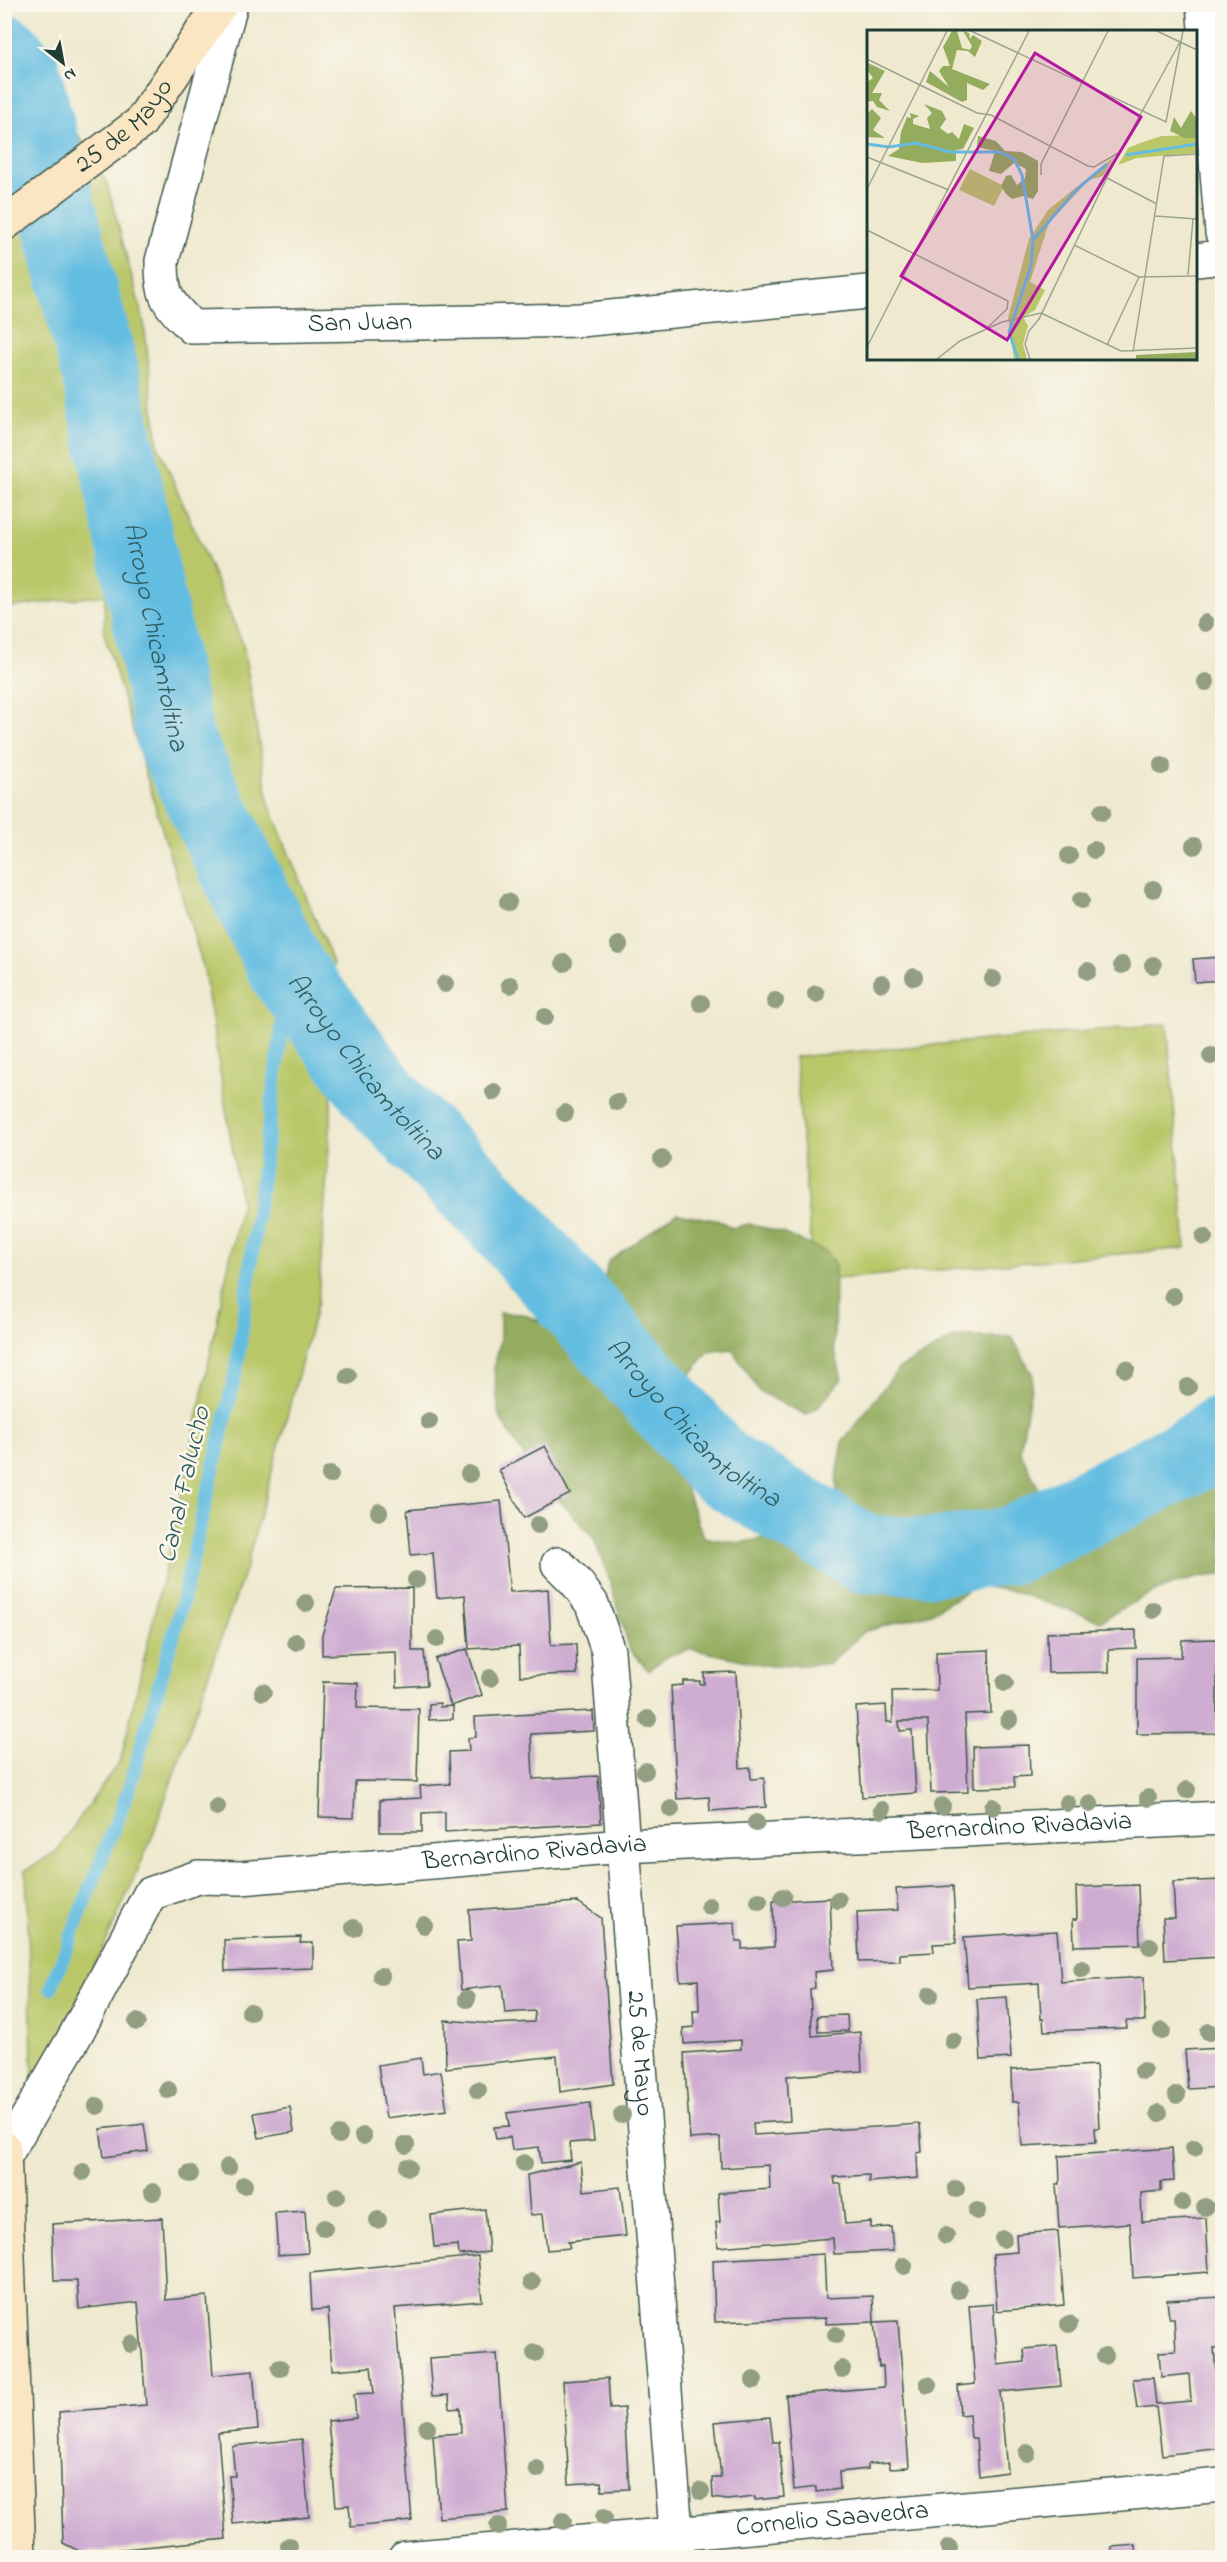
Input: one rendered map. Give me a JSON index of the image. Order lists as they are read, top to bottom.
{
  "streets": {
    "street": [
      "25 de Mayo",
      "San Juan",
      "Bernardino Rivadavia",
      "Cornelio Saavedra"
    ]
  },
  "crossings": [
    ["25 de Mayo", "Bernardino Rivadavia"],
    ["25 de Mayo", "Cornelio Saavedra"]
  ],
  "water": ["Arroyo Chicamtoltina", "Canal Falucho"],
  "north": "bottom right"
}
